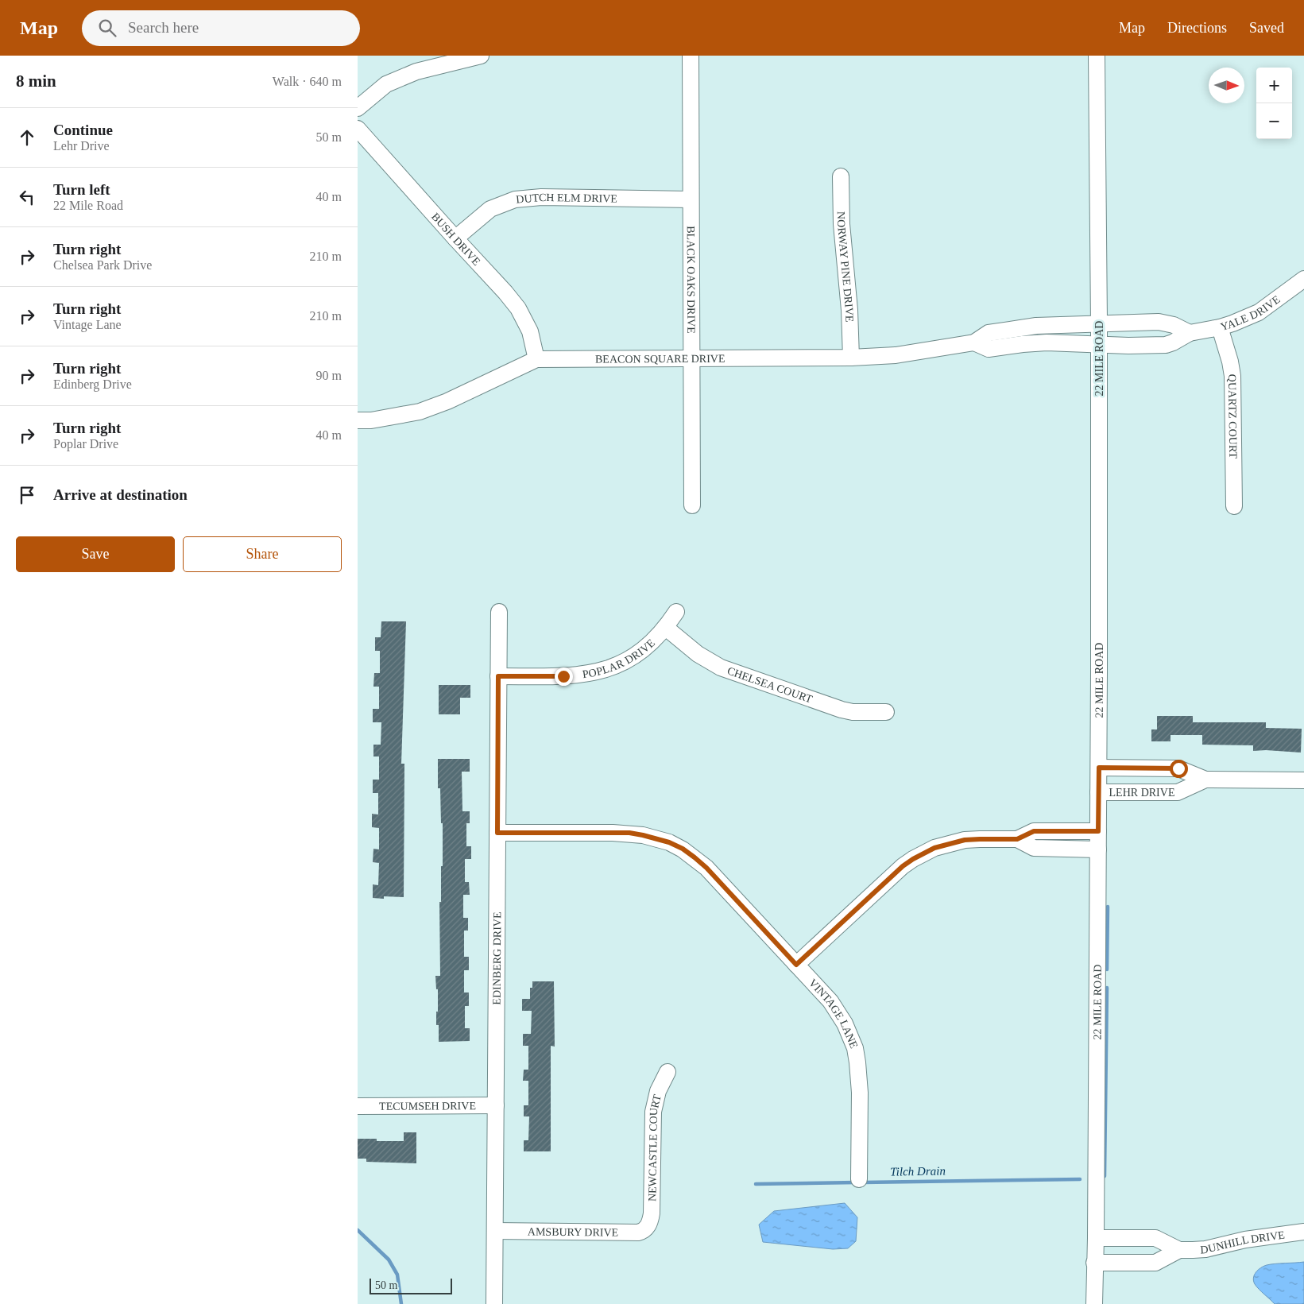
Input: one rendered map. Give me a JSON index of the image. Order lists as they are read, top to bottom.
{
  "streets": {
    "street": [
      "DUTCH ELM DRIVE",
      "BUSH DRIVE",
      "NORWAY PINE DRIVE",
      "BLACK OAKS DRIVE",
      "YALE DRIVE",
      "22 MILE ROAD",
      "BEACON SQUARE DRIVE",
      "QUARTZ COURT",
      "POPLAR DRIVE",
      "CHELSEA COURT",
      "LEHR DRIVE",
      "EDINBERG DRIVE",
      "VINTAGE LANE",
      "TECUMSEH DRIVE",
      "NEWCASTLE COURT",
      "AMSBURY DRIVE",
      "DUNHILL DRIVE"
    ]
  },
  "crossings": [
    ["DUTCH ELM DRIVE", "BUSH DRIVE"],
    ["DUTCH ELM DRIVE", "BLACK OAKS DRIVE"],
    ["BUSH DRIVE", "BEACON SQUARE DRIVE"],
    ["NORWAY PINE DRIVE", "BEACON SQUARE DRIVE"],
    ["BLACK OAKS DRIVE", "BEACON SQUARE DRIVE"],
    ["YALE DRIVE", "22 MILE ROAD"],
    ["YALE DRIVE", "BEACON SQUARE DRIVE"],
    ["YALE DRIVE", "QUARTZ COURT"],
    ["22 MILE ROAD", "BEACON SQUARE DRIVE"],
    ["22 MILE ROAD", "LEHR DRIVE"],
    ["22 MILE ROAD", "DUNHILL DRIVE"],
    ["POPLAR DRIVE", "CHELSEA COURT"],
    ["POPLAR DRIVE", "EDINBERG DRIVE"],
    ["EDINBERG DRIVE", "VINTAGE LANE"],
    ["EDINBERG DRIVE", "TECUMSEH DRIVE"],
    ["EDINBERG DRIVE", "AMSBURY DRIVE"],
    ["NEWCASTLE COURT", "AMSBURY DRIVE"]
  ],
  "water": ["Tilch Drain"],
  "scale_bar": "50 m",
  "north": "right",
  "page": {
    "header": "Map",
    "search": "Search here",
    "nav": ["Map", "Directions", "Saved"],
    "heading": ["8 min", "Walk · 640 m"],
    "map_buttons": ["+", "−"],
    "list": [
      ["Continue", "Lehr Drive", "50 m"],
      ["Turn left", "22 Mile Road", "40 m"],
      ["Turn right", "Chelsea Park Drive", "210 m"],
      ["Turn right", "Vintage Lane", "210 m"],
      ["Turn right", "Edinberg Drive", "90 m"],
      ["Turn right", "Poplar Drive", "40 m"],
      "Arrive at destination"
    ],
    "buttons": ["Save", "Share"],
    "scale": "50 m"
  }
}
